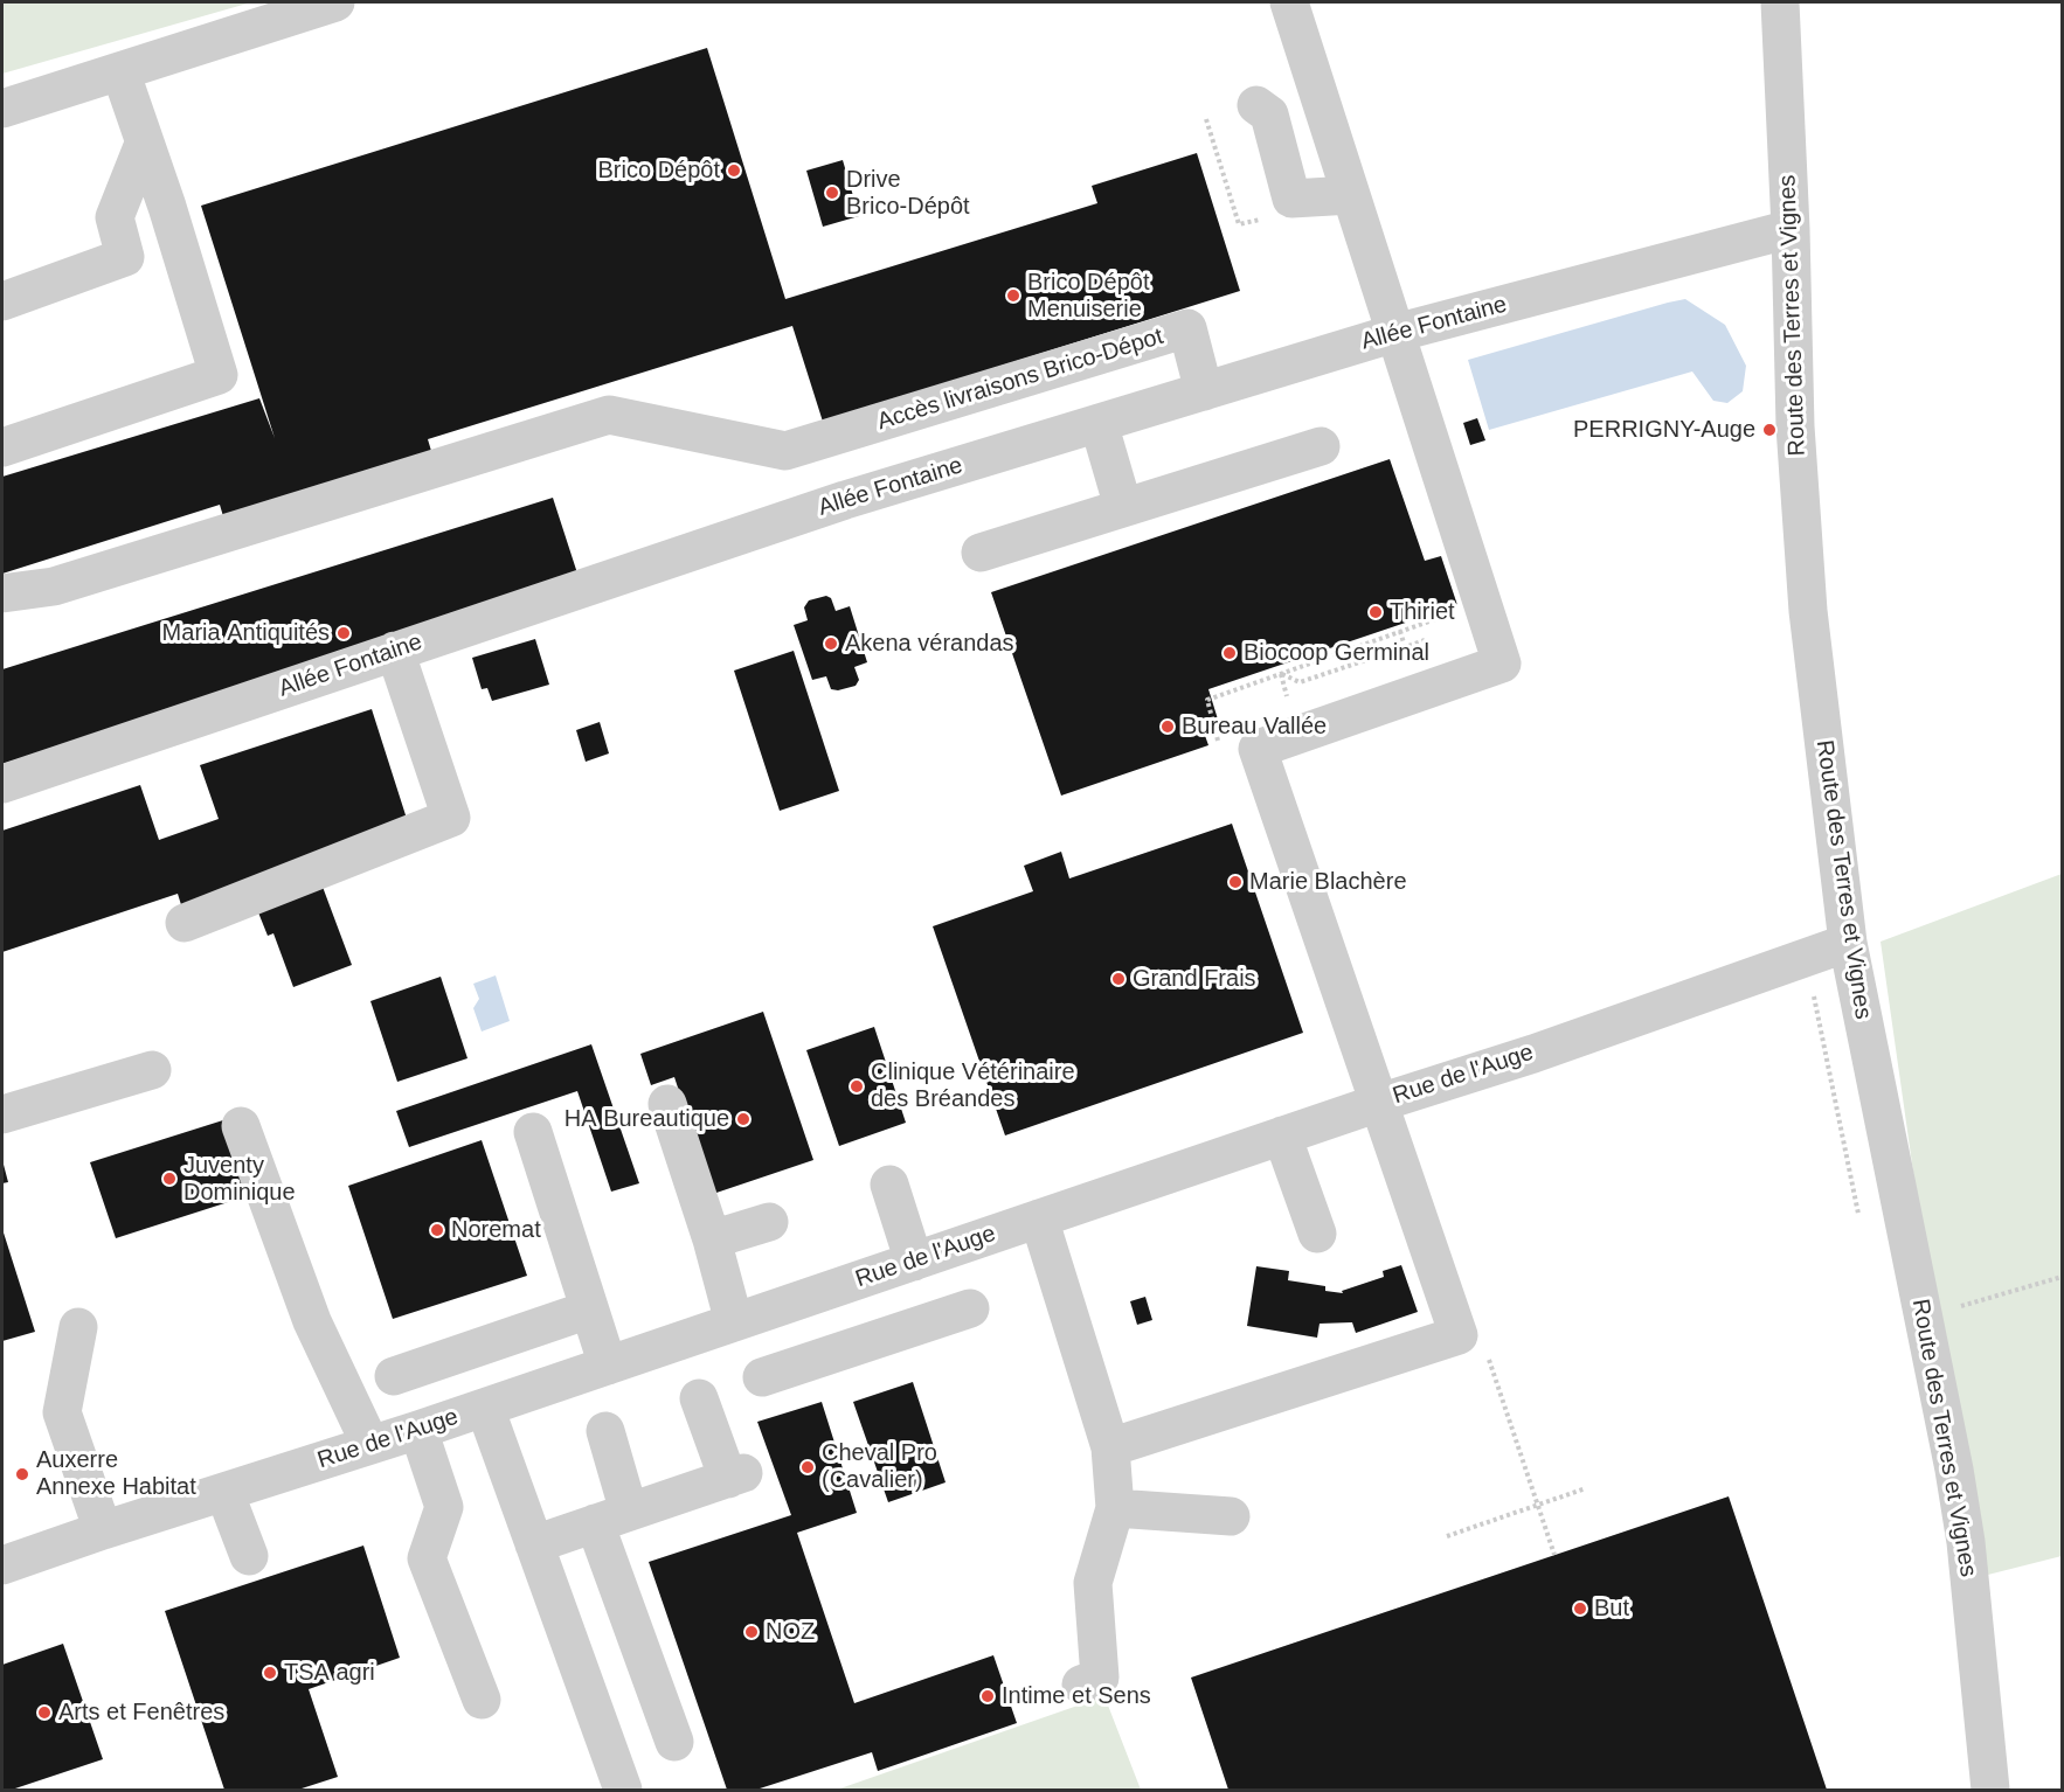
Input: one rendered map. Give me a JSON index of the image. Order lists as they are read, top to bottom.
{
  "streets": {
    "street": [
      "Route des Terres et Vignes",
      "Allée Fontaine",
      "Accès livraisons Brico-Dépot",
      "Rue de l'Auge"
    ]
  },
  "crossings": [
    ["Route des Terres et Vignes", "Allée Fontaine"],
    ["Route des Terres et Vignes", "Rue de l'Auge"],
    ["Allée Fontaine", "Accès livraisons Brico-Dépot"]
  ],
  "places": [
    "Brico Dépôt",
    "Drive Brico-Dépôt",
    "Brico Dépôt Menuiserie",
    "PERRIGNY-Auge",
    "Thiriet",
    "Maria Antiquités",
    "Akena vérandas",
    "Biocoop Germinal",
    "Bureau Vallée",
    "Marie Blachère",
    "Grand Frais",
    "Clinique Vétérinaire des Bréandes",
    "HA Bureautique",
    "Juventy Dominique",
    "Noremat",
    "Cheval Pro (Cavalier)",
    "Auxerre Annexe Habitat",
    "But",
    "NOZ",
    "TSA agri",
    "Intime et Sens",
    "Arts et Fenêtres"
  ]
}
